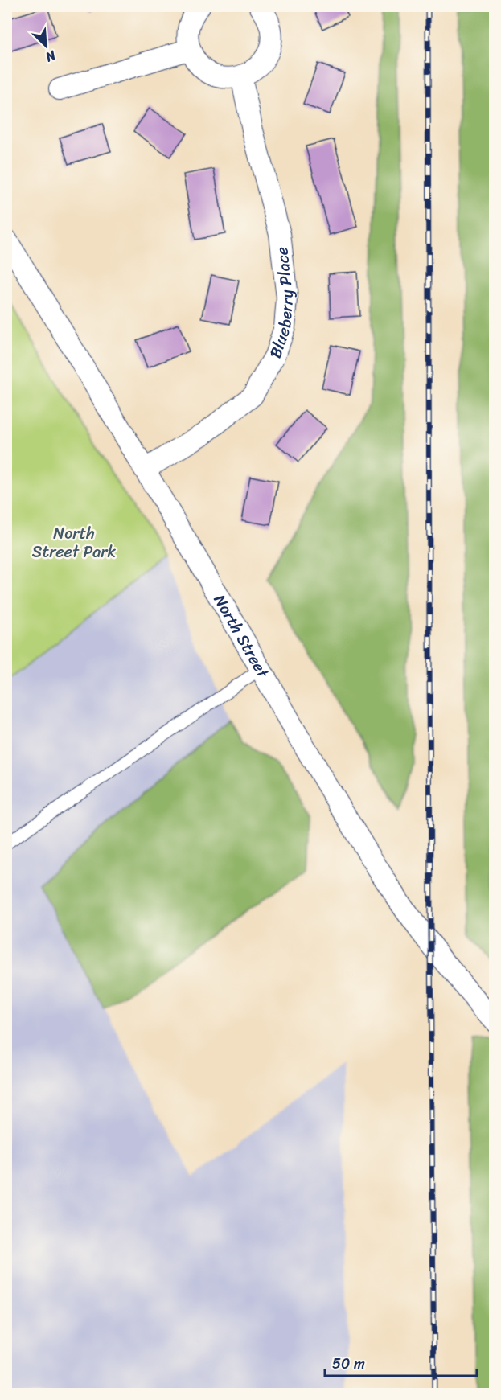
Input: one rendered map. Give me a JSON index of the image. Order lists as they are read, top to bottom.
{
  "streets": {
    "street": ["Blueberry Place", "North Street"]
  },
  "crossings": [
    ["Blueberry Place", "North Street"]
  ],
  "parks": ["North Street Park"],
  "scale_bar": "50 m",
  "north": "bottom right"
}
